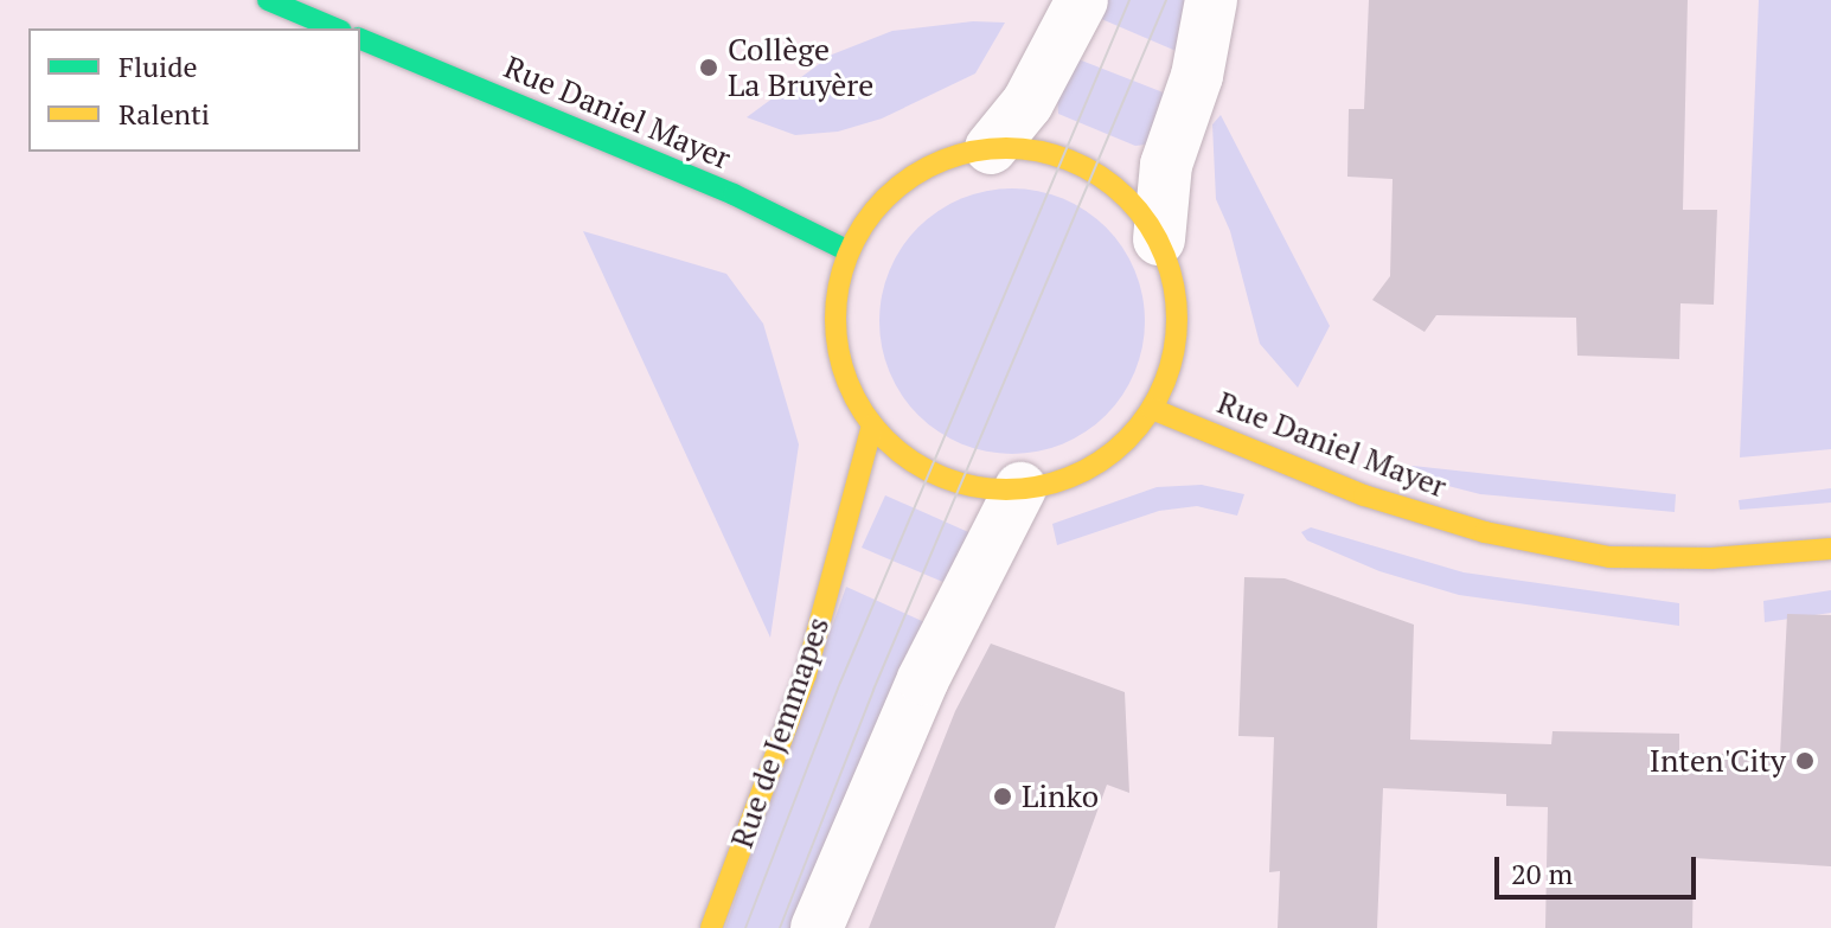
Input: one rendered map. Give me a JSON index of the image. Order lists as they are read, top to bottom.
{
  "streets": {
    "main road": ["Rue Daniel Mayer", "Rue de Jemmapes"]
  },
  "places": ["Collège La Bruyère", "Inten'City", "Linko"],
  "legend": ["Fluide", "Ralenti"],
  "scale_bar": "20 m"
}
